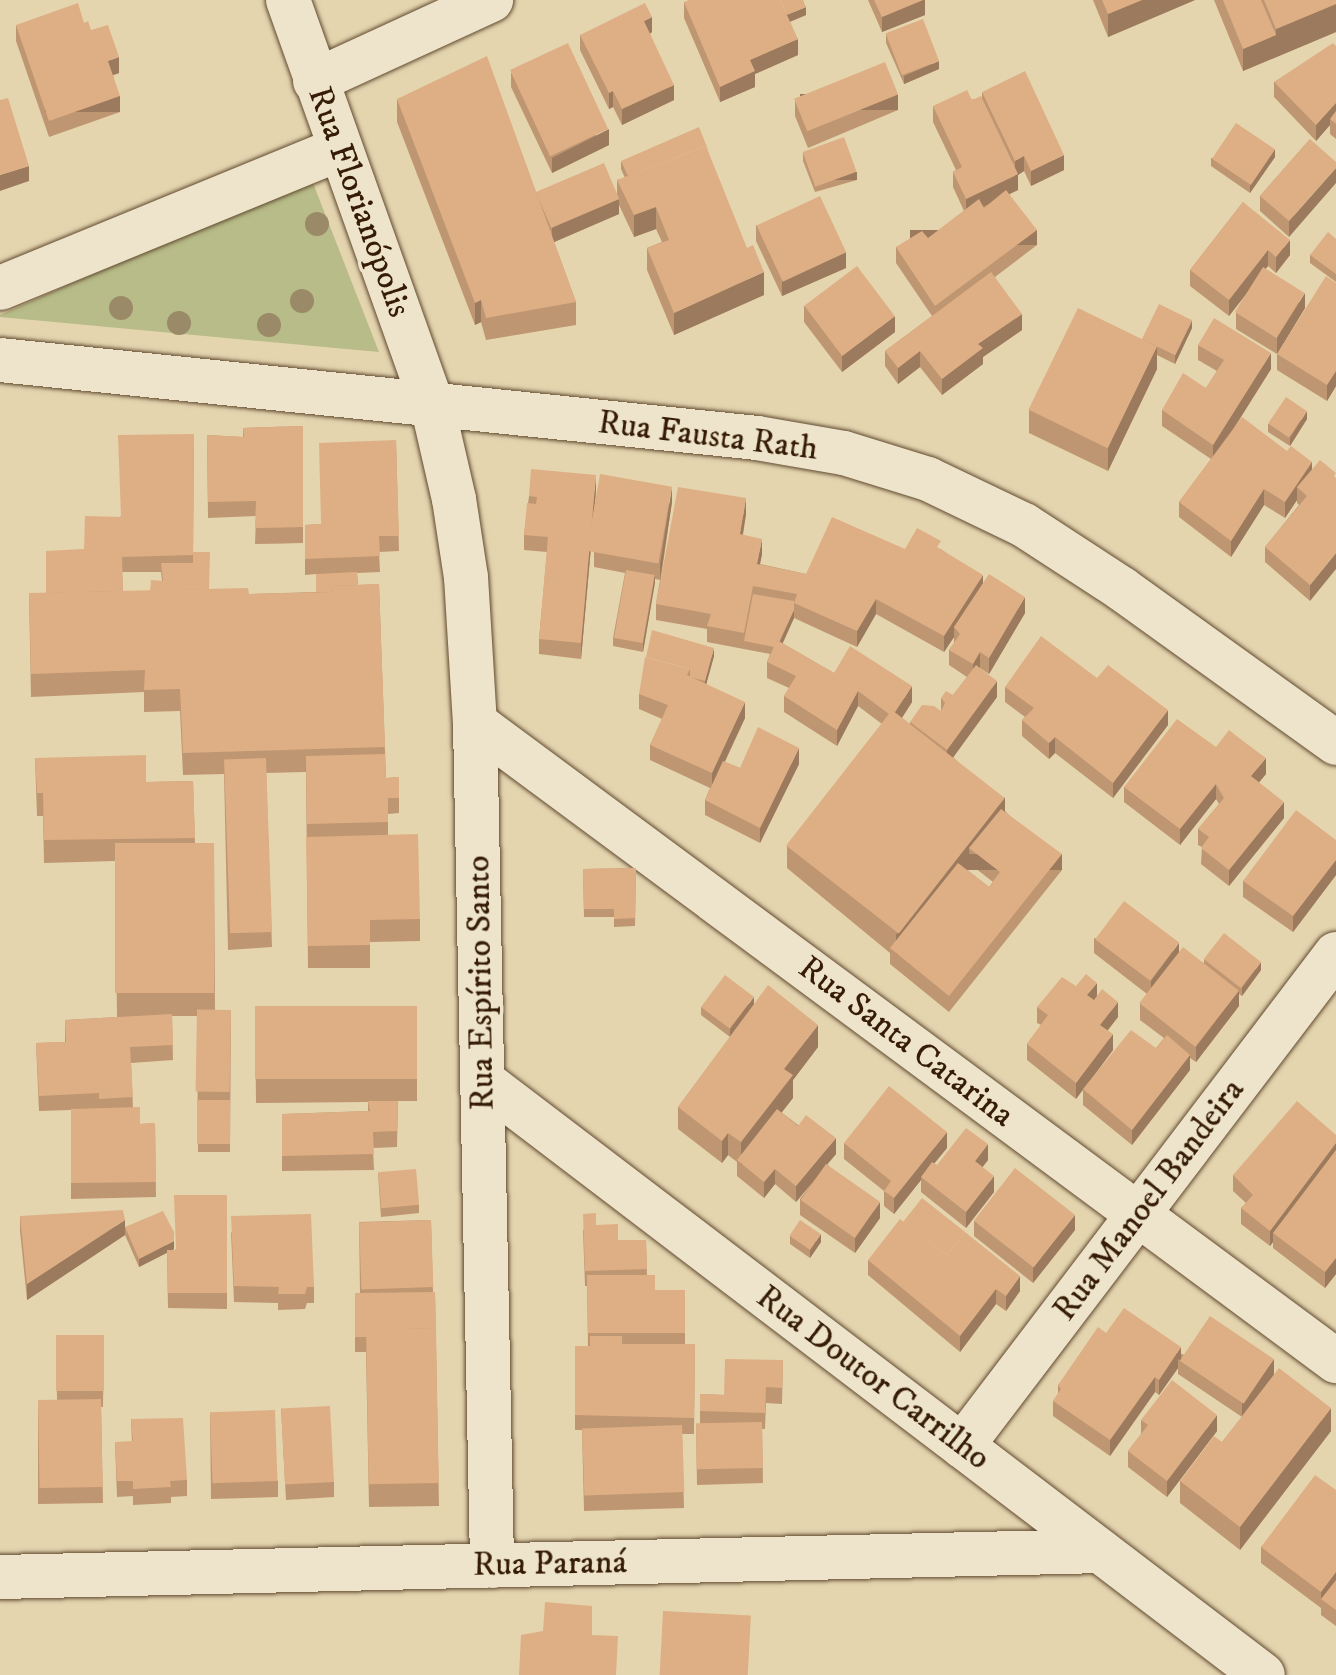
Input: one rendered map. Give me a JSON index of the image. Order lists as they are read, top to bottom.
{
  "streets": {
    "street": [
      "Rua Florianópolis",
      "Rua Fausta Rath",
      "Rua Espírito Santo",
      "Rua Santa Catarina",
      "Rua Manoel Bandeira",
      "Rua Doutor Carrilho",
      "Rua Paraná"
    ]
  },
  "crossings": [
    ["Rua Florianópolis", "Rua Fausta Rath"],
    ["Rua Florianópolis", "Rua Espírito Santo"],
    ["Rua Fausta Rath", "Rua Espírito Santo"],
    ["Rua Espírito Santo", "Rua Santa Catarina"],
    ["Rua Espírito Santo", "Rua Doutor Carrilho"],
    ["Rua Espírito Santo", "Rua Paraná"],
    ["Rua Santa Catarina", "Rua Manoel Bandeira"],
    ["Rua Manoel Bandeira", "Rua Doutor Carrilho"],
    ["Rua Doutor Carrilho", "Rua Paraná"]
  ]
}
